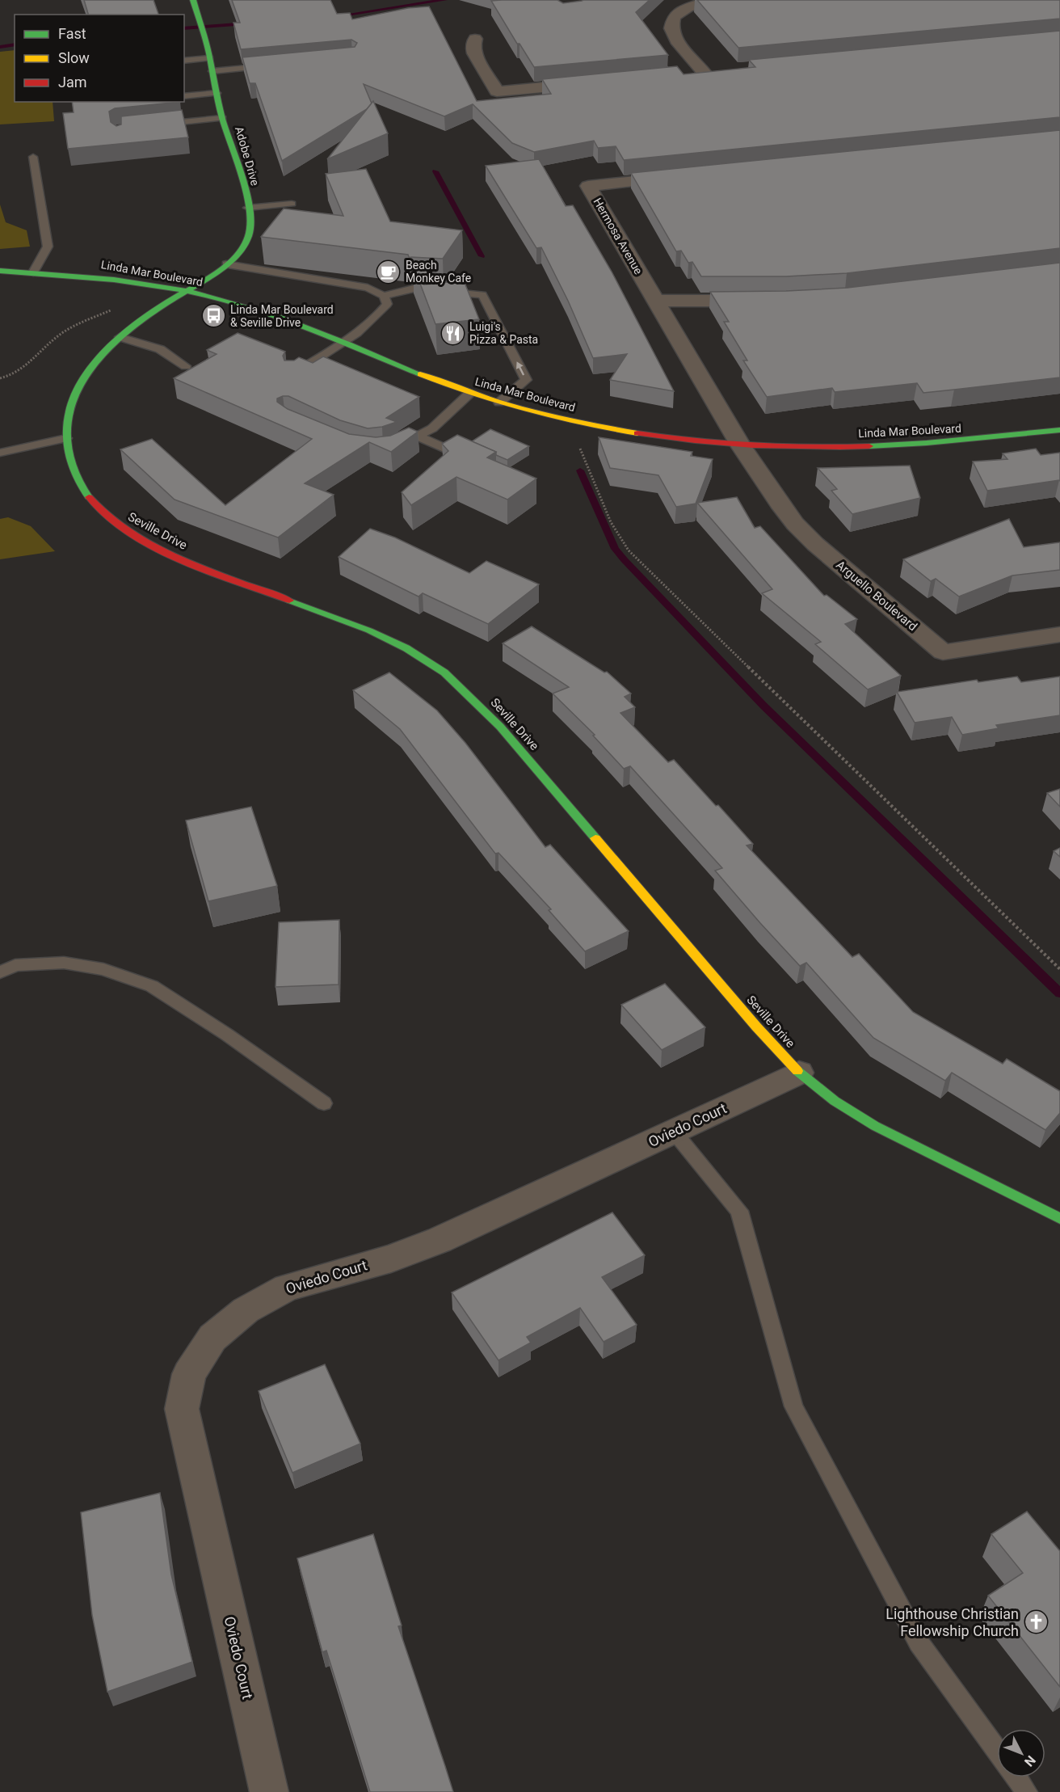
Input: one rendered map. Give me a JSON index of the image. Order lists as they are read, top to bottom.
{
  "streets": {
    "street": [
      "Adobe Drive",
      "Hermosa Avenue",
      "Linda Mar Boulevard",
      "Seville Drive",
      "Arguello Boulevard",
      "Oviedo Court"
    ]
  },
  "crossings": [
    ["Adobe Drive", "Linda Mar Boulevard"],
    ["Adobe Drive", "Seville Drive"],
    ["Hermosa Avenue", "Linda Mar Boulevard"],
    ["Hermosa Avenue", "Arguello Boulevard"],
    ["Linda Mar Boulevard", "Seville Drive"],
    ["Linda Mar Boulevard", "Arguello Boulevard"],
    ["Seville Drive", "Oviedo Court"]
  ],
  "places": {
    "cafe": ["Beach Monkey Cafe"],
    "bus stop": ["Linda Mar Boulevard & Seville Drive"],
    "restaurant": ["Luigi's Pizza & Pasta"],
    "church": ["Lighthouse Christian Fellowship Church"]
  },
  "legend": ["Fast", "Slow", "Jam"],
  "north": "bottom right"
}
